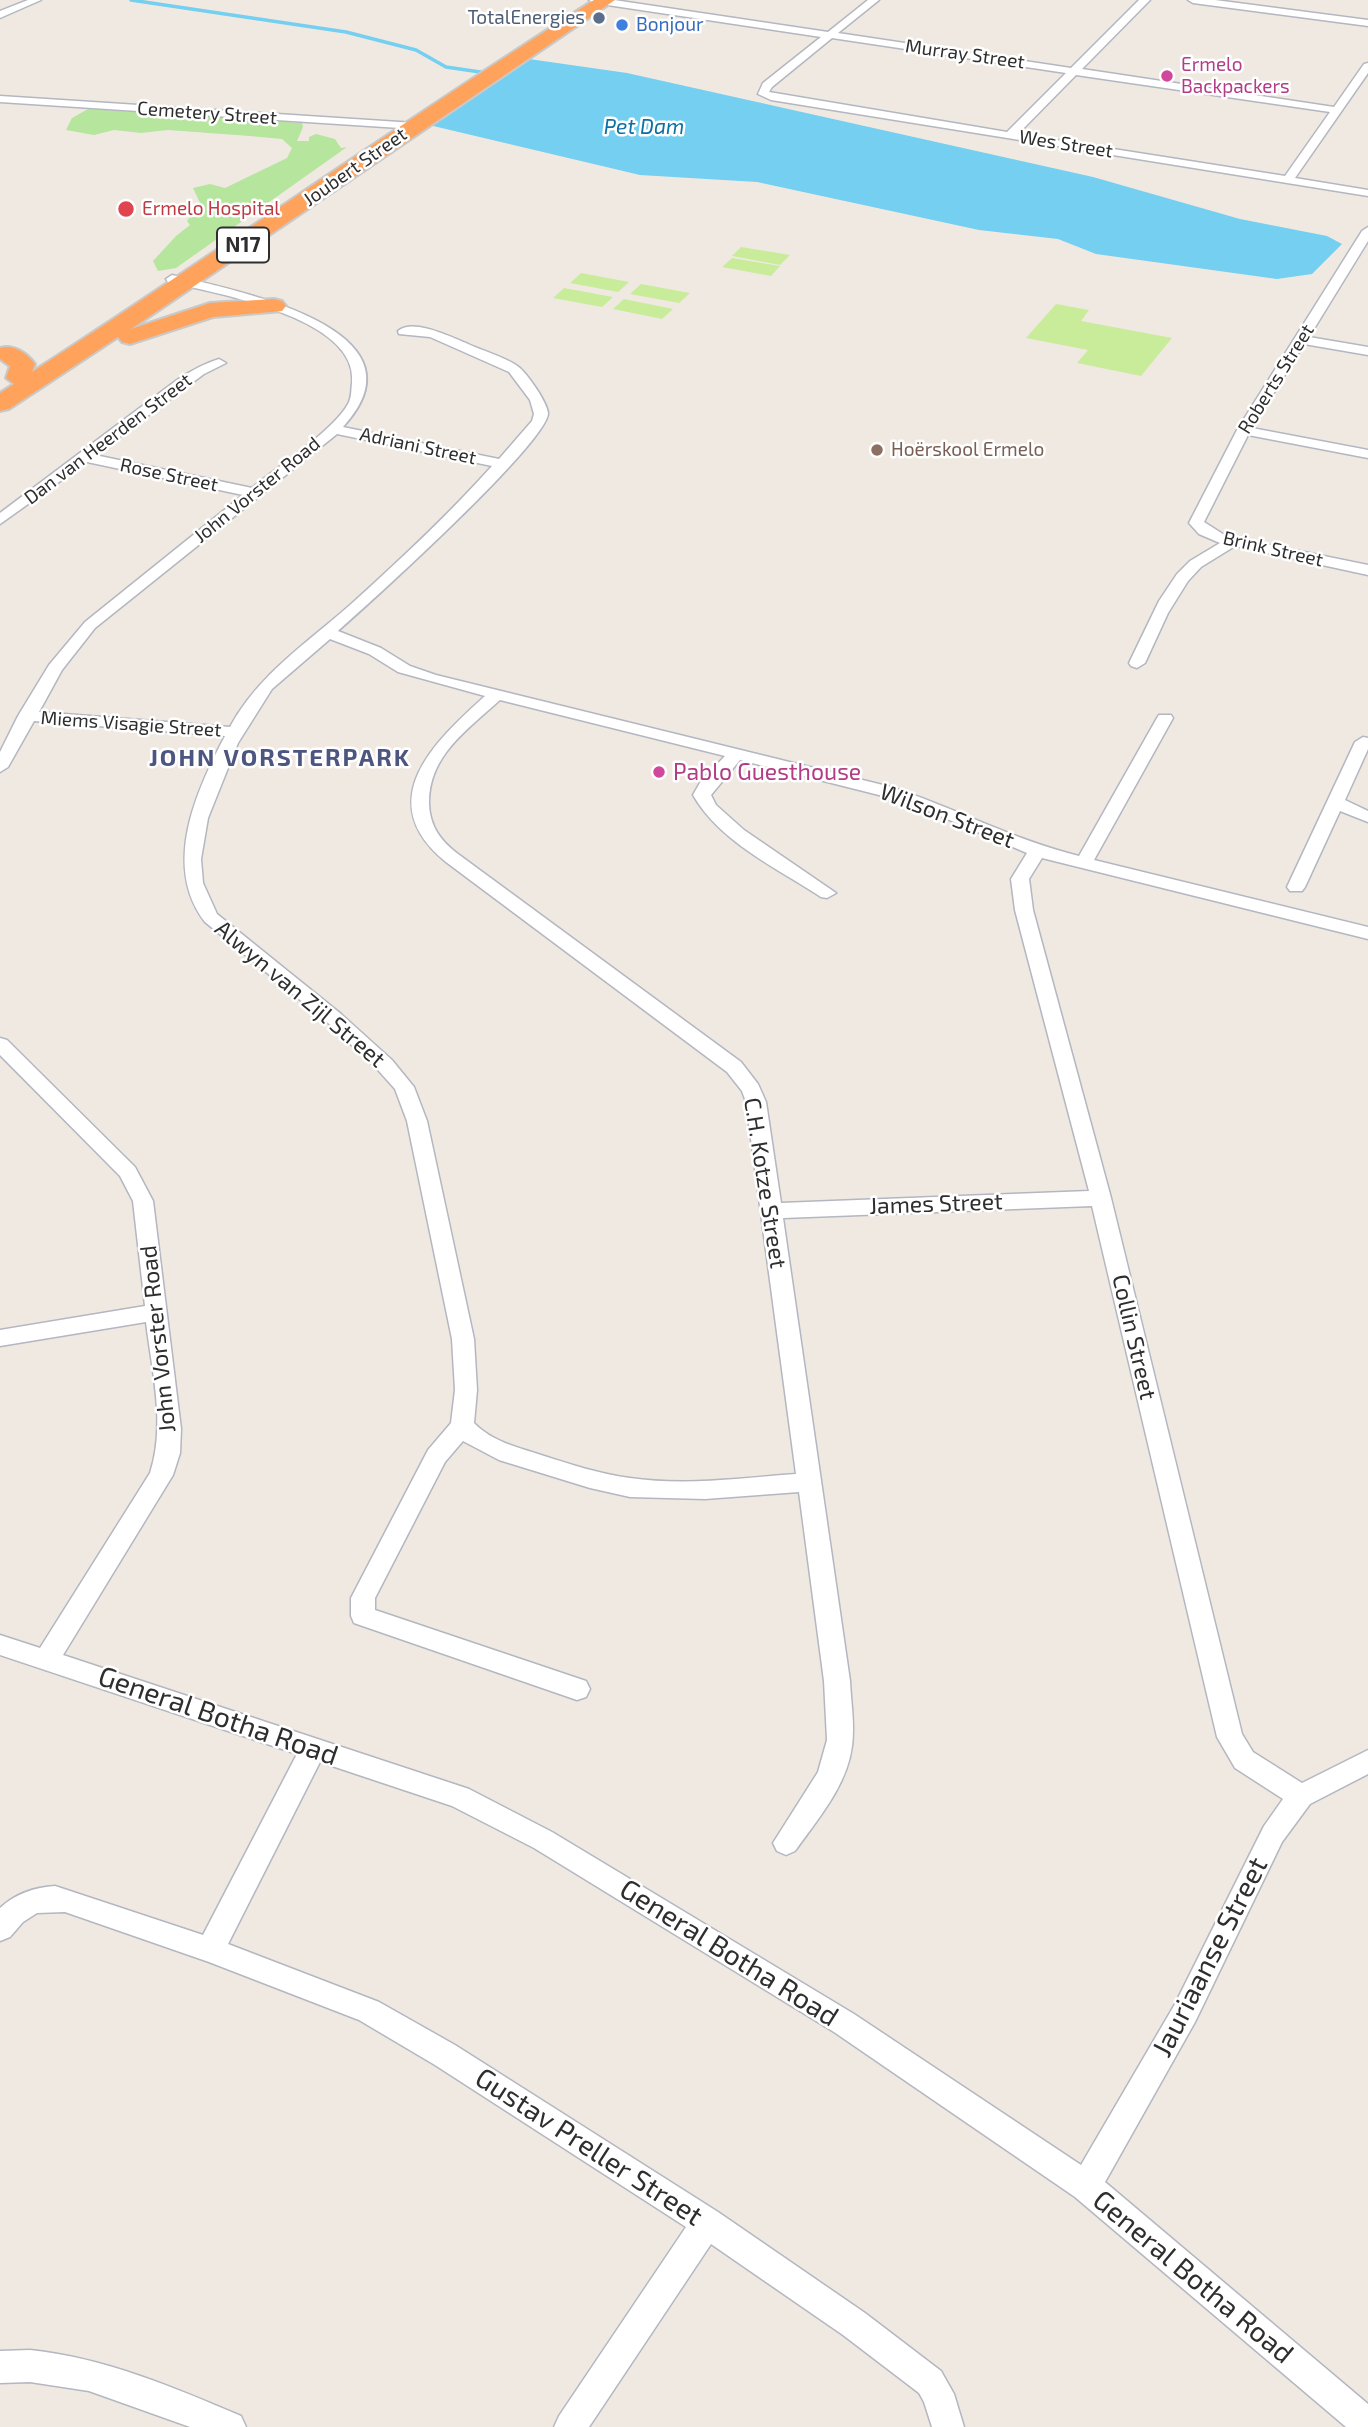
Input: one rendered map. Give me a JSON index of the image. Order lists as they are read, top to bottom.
{
  "streets": {
    "highway": ["Joubert Street", "N17"],
    "street": [
      "Murray Street",
      "Cemetery Street",
      "Wes Street",
      "Roberts Street",
      "Dan van Heerden Street",
      "Adriani Street",
      "Rose Street",
      "John Vorster Road",
      "Brink Street",
      "Miems Visagie Street",
      "Wilson Street",
      "Alwyn van Zijl Street",
      "C.H. Kotze Street",
      "James Street",
      "Collin Street",
      "General Botha Road",
      "Jauriaanse Street",
      "Gustav Preller Street"
    ]
  },
  "crossings": [
    ["Murray Street", "Wes Street"],
    ["Murray Street", "Joubert Street"],
    ["Cemetery Street", "Joubert Street"],
    ["Joubert Street", "John Vorster Road"],
    ["Roberts Street", "Brink Street"],
    ["Dan van Heerden Street", "Rose Street"],
    ["Adriani Street", "John Vorster Road"],
    ["Adriani Street", "Alwyn van Zijl Street"],
    ["Rose Street", "John Vorster Road"],
    ["John Vorster Road", "Miems Visagie Street"],
    ["John Vorster Road", "General Botha Road"],
    ["Miems Visagie Street", "Alwyn van Zijl Street"],
    ["Wilson Street", "Alwyn van Zijl Street"],
    ["Wilson Street", "C.H. Kotze Street"],
    ["Wilson Street", "Collin Street"],
    ["C.H. Kotze Street", "James Street"],
    ["James Street", "Collin Street"],
    ["Collin Street", "Jauriaanse Street"],
    ["General Botha Road", "Jauriaanse Street"]
  ],
  "districts": ["JOHN VORSTERPARK"],
  "water": ["Pet Dam"],
  "places": [
    "TotalEnergies",
    "Bonjour",
    "Ermelo Backpackers",
    "Ermelo Hospital",
    "Hoërskool Ermelo",
    "Pablo Guesthouse"
  ]
}
